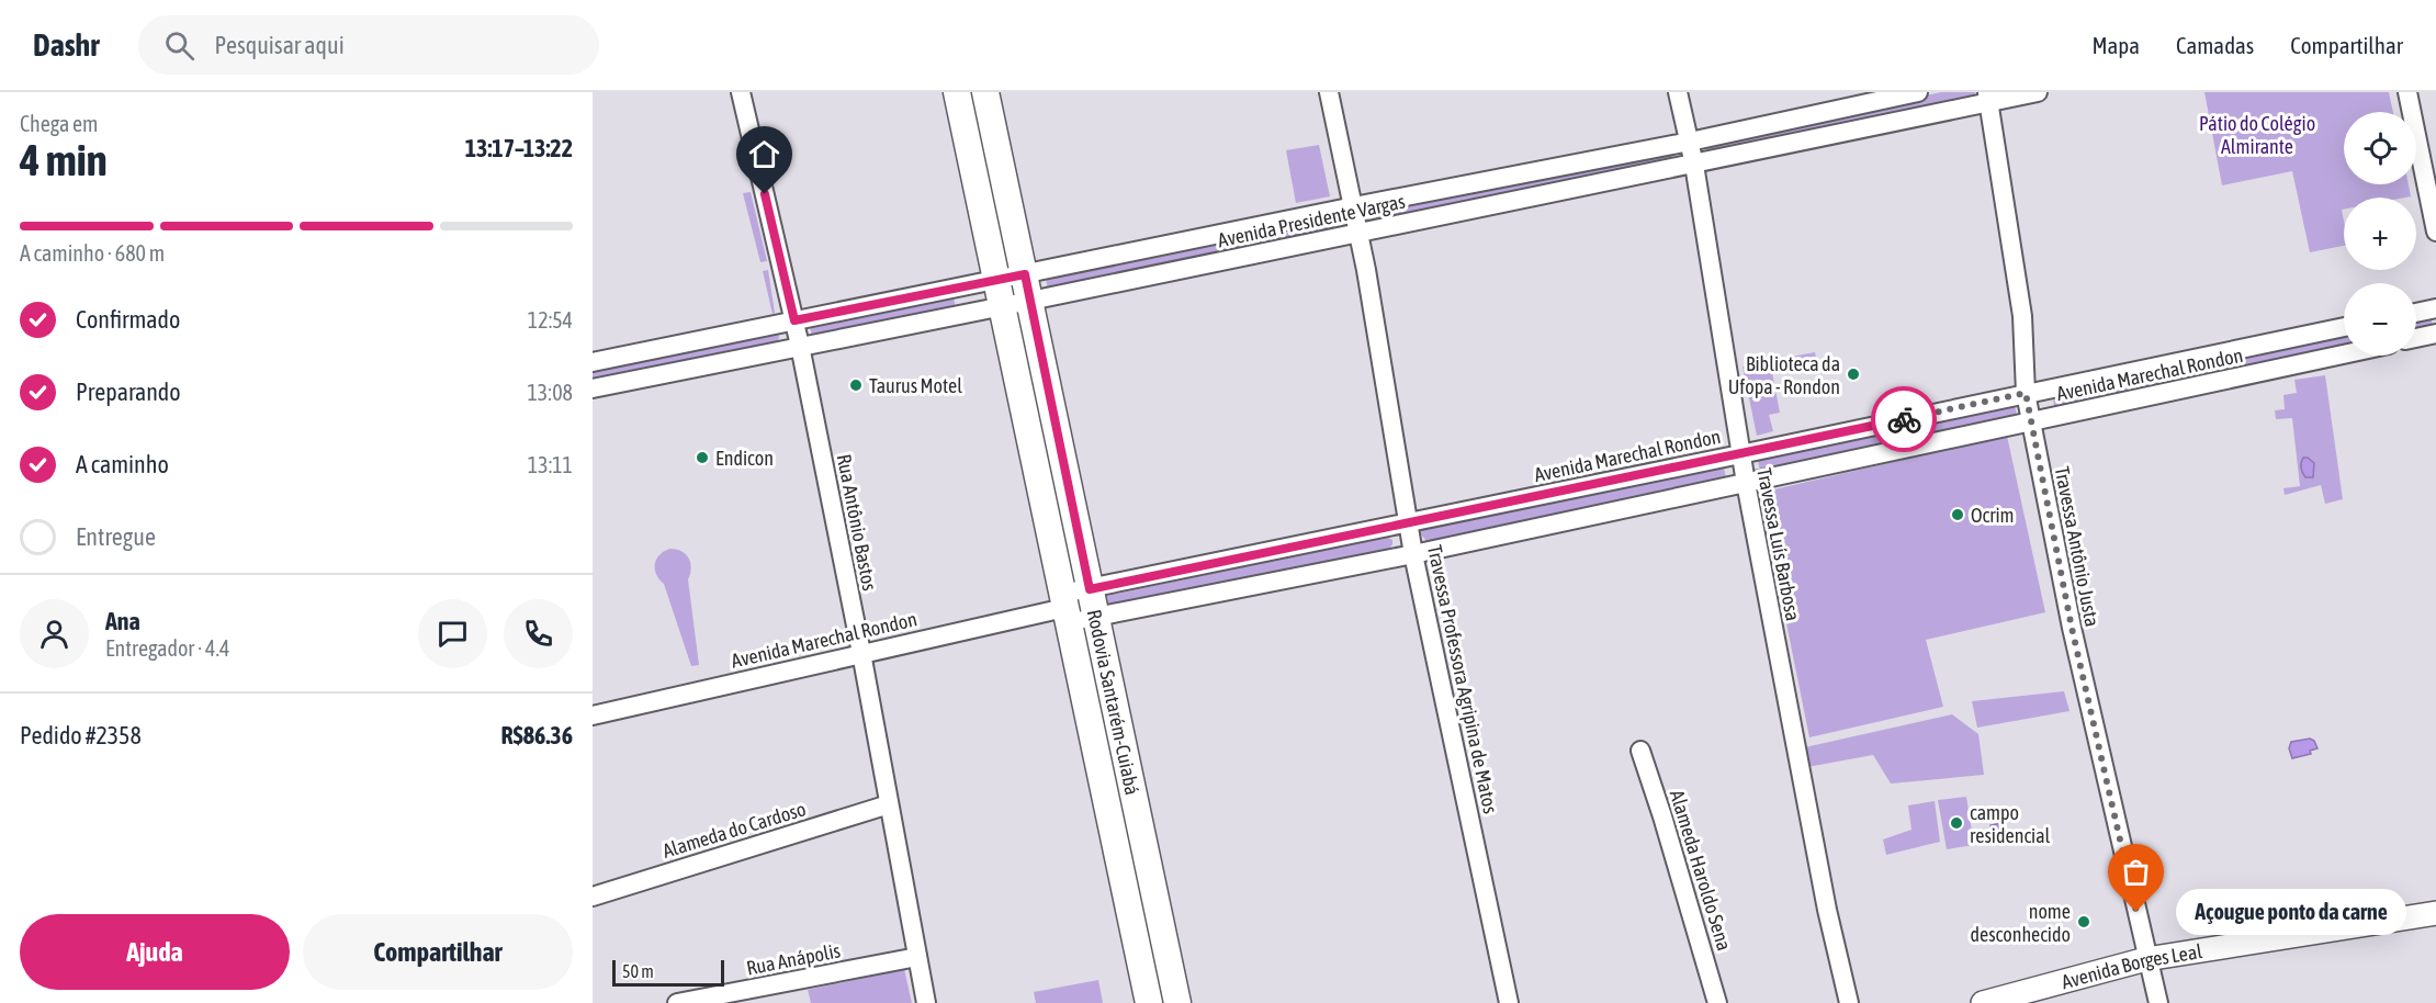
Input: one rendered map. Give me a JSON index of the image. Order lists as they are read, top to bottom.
{
  "streets": {
    "highway": ["Rodovia Santarém-Cuiabá"],
    "main road": ["Avenida Borges Leal"],
    "street": [
      "Avenida Presidente Vargas",
      "Avenida Marechal Rondon",
      "Rua Antônio Bastos",
      "Travessa Luís Barbosa",
      "Travessa Antônio Justa",
      "Travessa Professora Agripina de Matos",
      "Alameda do Cardoso",
      "Alameda Haroldo Sena",
      "Rua Anápolis"
    ]
  },
  "crossings": [
    ["Avenida Presidente Vargas", "Rua Antônio Bastos"],
    ["Avenida Presidente Vargas", "Travessa Luís Barbosa"],
    ["Avenida Presidente Vargas", "Travessa Antônio Justa"],
    ["Avenida Presidente Vargas", "Travessa Professora Agripina de Matos"],
    ["Avenida Presidente Vargas", "Rodovia Santarém-Cuiabá"],
    ["Avenida Marechal Rondon", "Rua Antônio Bastos"],
    ["Avenida Marechal Rondon", "Travessa Luís Barbosa"],
    ["Avenida Marechal Rondon", "Travessa Antônio Justa"],
    ["Avenida Marechal Rondon", "Travessa Professora Agripina de Matos"],
    ["Avenida Marechal Rondon", "Rodovia Santarém-Cuiabá"],
    ["Rua Antônio Bastos", "Alameda do Cardoso"],
    ["Rua Antônio Bastos", "Rua Anápolis"],
    ["Travessa Antônio Justa", "Avenida Borges Leal"]
  ],
  "parks": ["Pátio do Colégio Almirante"],
  "places": [
    "Biblioteca da Ufopa - Rondon",
    "Taurus Motel",
    "Endicon",
    "Ocrim",
    "campo residencial",
    "Açougue ponto da carne",
    "nome desconhecido"
  ],
  "scale_bar": "50 m",
  "page": {
    "header": "Dashr",
    "search": "Pesquisar aqui",
    "nav": ["Mapa", "Camadas", "Compartilhar"],
    "heading": ["4 min", "Chega em", "13:17–13:22"],
    "panel": [
      "Ana",
      "Entregador · 4.4",
      "Pedido #2358",
      "R$86.36"
    ],
    "map_buttons": ["+", "−"],
    "bar": "A caminho · 680 m",
    "list": [
      ["Confirmado", "12:54"],
      ["Preparando", "13:08"],
      ["A caminho", "13:11"],
      "Entregue"
    ],
    "bubble": "Açougue ponto da carne",
    "buttons": ["Ajuda", "Compartilhar"],
    "scale": "50 m"
  }
}
